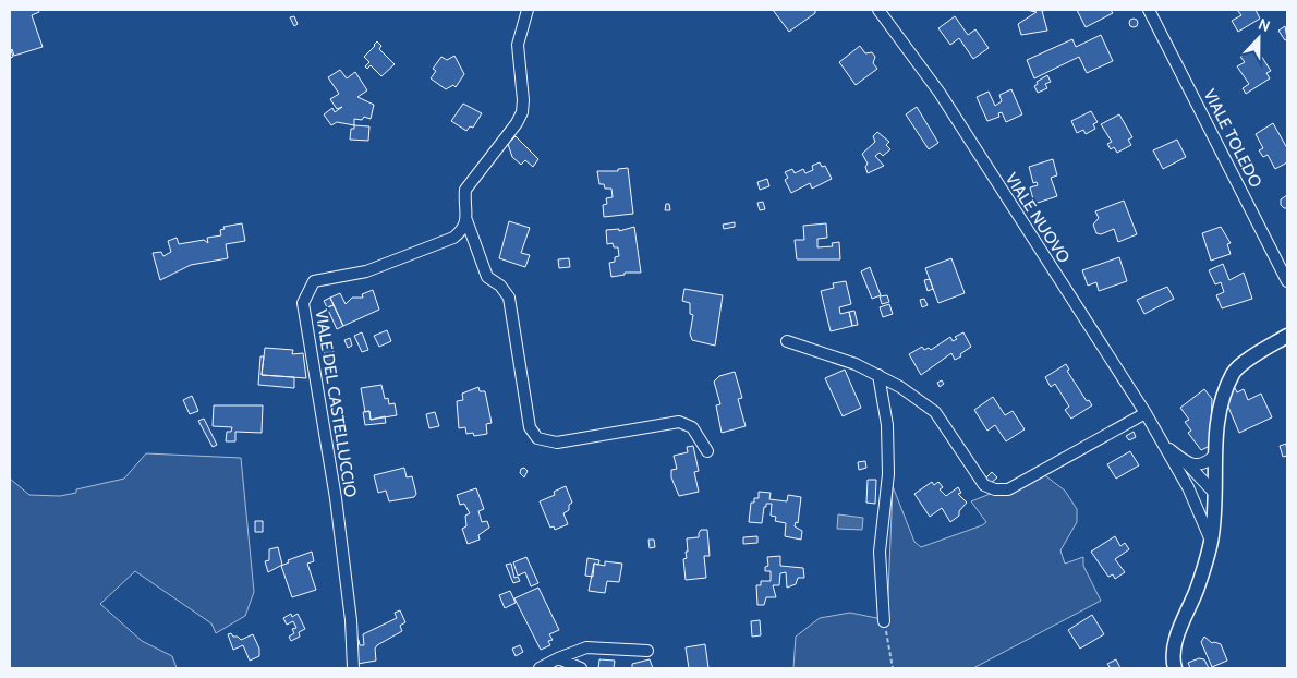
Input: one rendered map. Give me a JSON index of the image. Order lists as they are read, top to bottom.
{
  "streets": {
    "street": ["VIALE TOLEDO", "VIALE NUOVO", "VIALE DEL CASTELLUCCIO"]
  },
  "north": "top"
}
